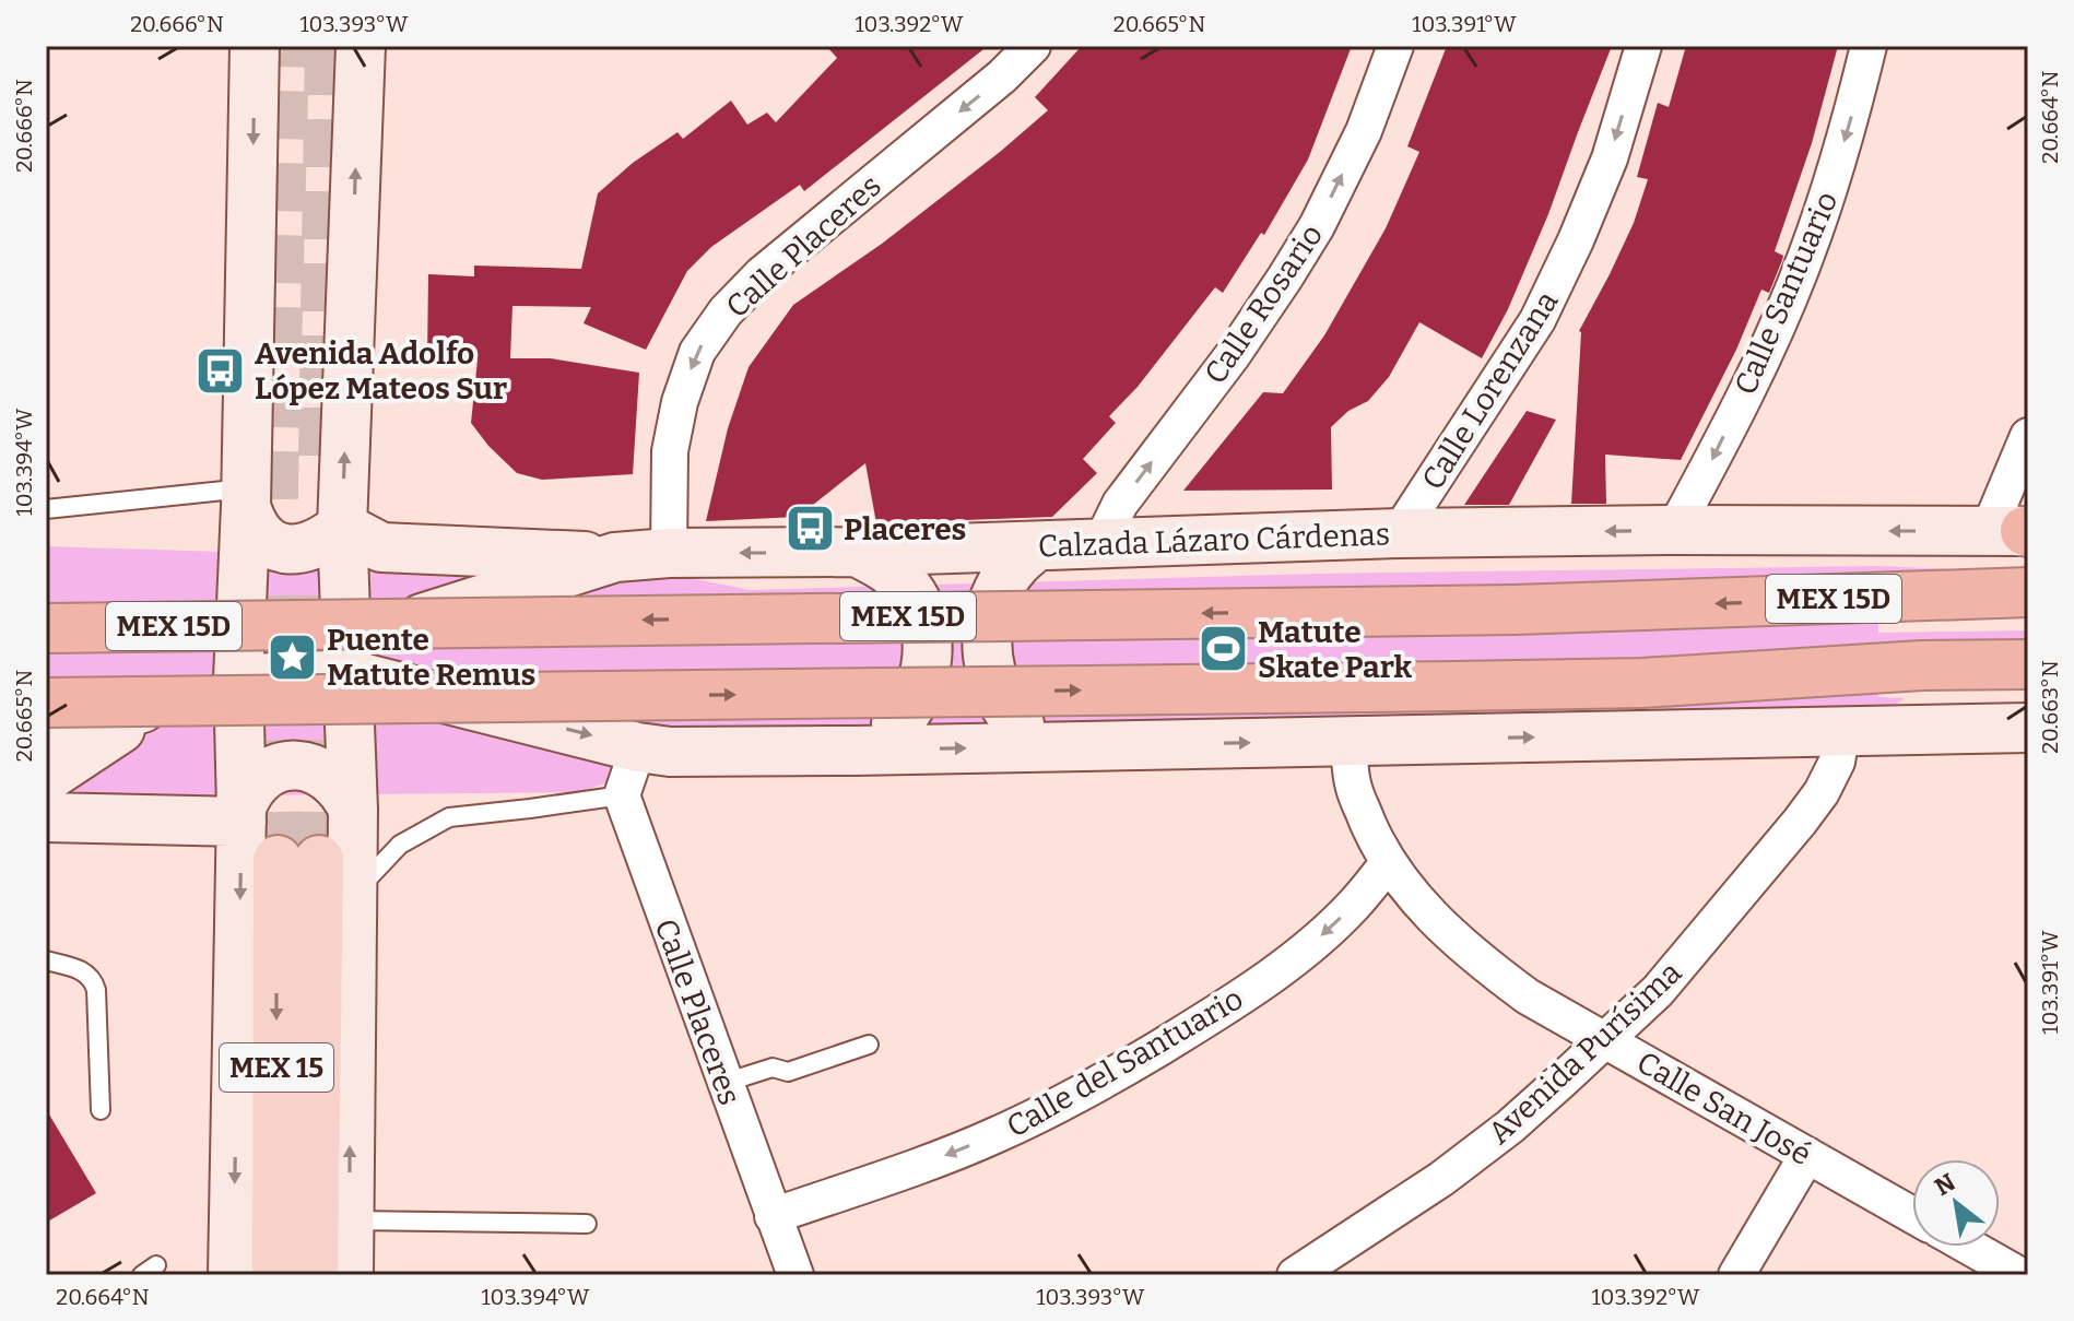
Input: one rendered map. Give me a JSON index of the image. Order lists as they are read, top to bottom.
{
  "streets": {
    "highway": ["MEX 15D"],
    "main road": ["MEX 15"],
    "street": [
      "Calle Placeres",
      "Calle Santuario",
      "Calle Rosario",
      "Calle Lorenzana",
      "Calzada Lázaro Cárdenas",
      "Avenida Purísima",
      "Calle del Santuario",
      "Calle San José"
    ]
  },
  "crossings": [
    ["Calle Placeres", "Calzada Lázaro Cárdenas"],
    ["Calle Placeres", "Calle del Santuario"],
    ["Calle Santuario", "Calzada Lázaro Cárdenas"],
    ["Calle Rosario", "Calzada Lázaro Cárdenas"],
    ["Calle Lorenzana", "Calzada Lázaro Cárdenas"],
    ["Calzada Lázaro Cárdenas", "Avenida Purísima"],
    ["Calzada Lázaro Cárdenas", "Calle San José"],
    ["Avenida Purísima", "Calle San José"],
    ["Calle del Santuario", "Calle San José"]
  ],
  "one_way": [
    "Calle Placeres",
    "Calle Santuario",
    "Calle Rosario",
    "Calle Lorenzana",
    "Calle del Santuario"
  ],
  "places": {
    "bus stop": ["Avenida Adolfo López Mateos Sur", "Placeres"],
    "sports": ["Matute Skate Park"],
    "place": ["Puente Matute Remus"]
  },
  "north": "top left",
  "coordinates": [
    "20.666°N",
    "103.393°W",
    "103.392°W",
    "20.665°N",
    "103.391°W",
    "20.664°N",
    "103.394°W",
    "20.663°N"
  ]
}
